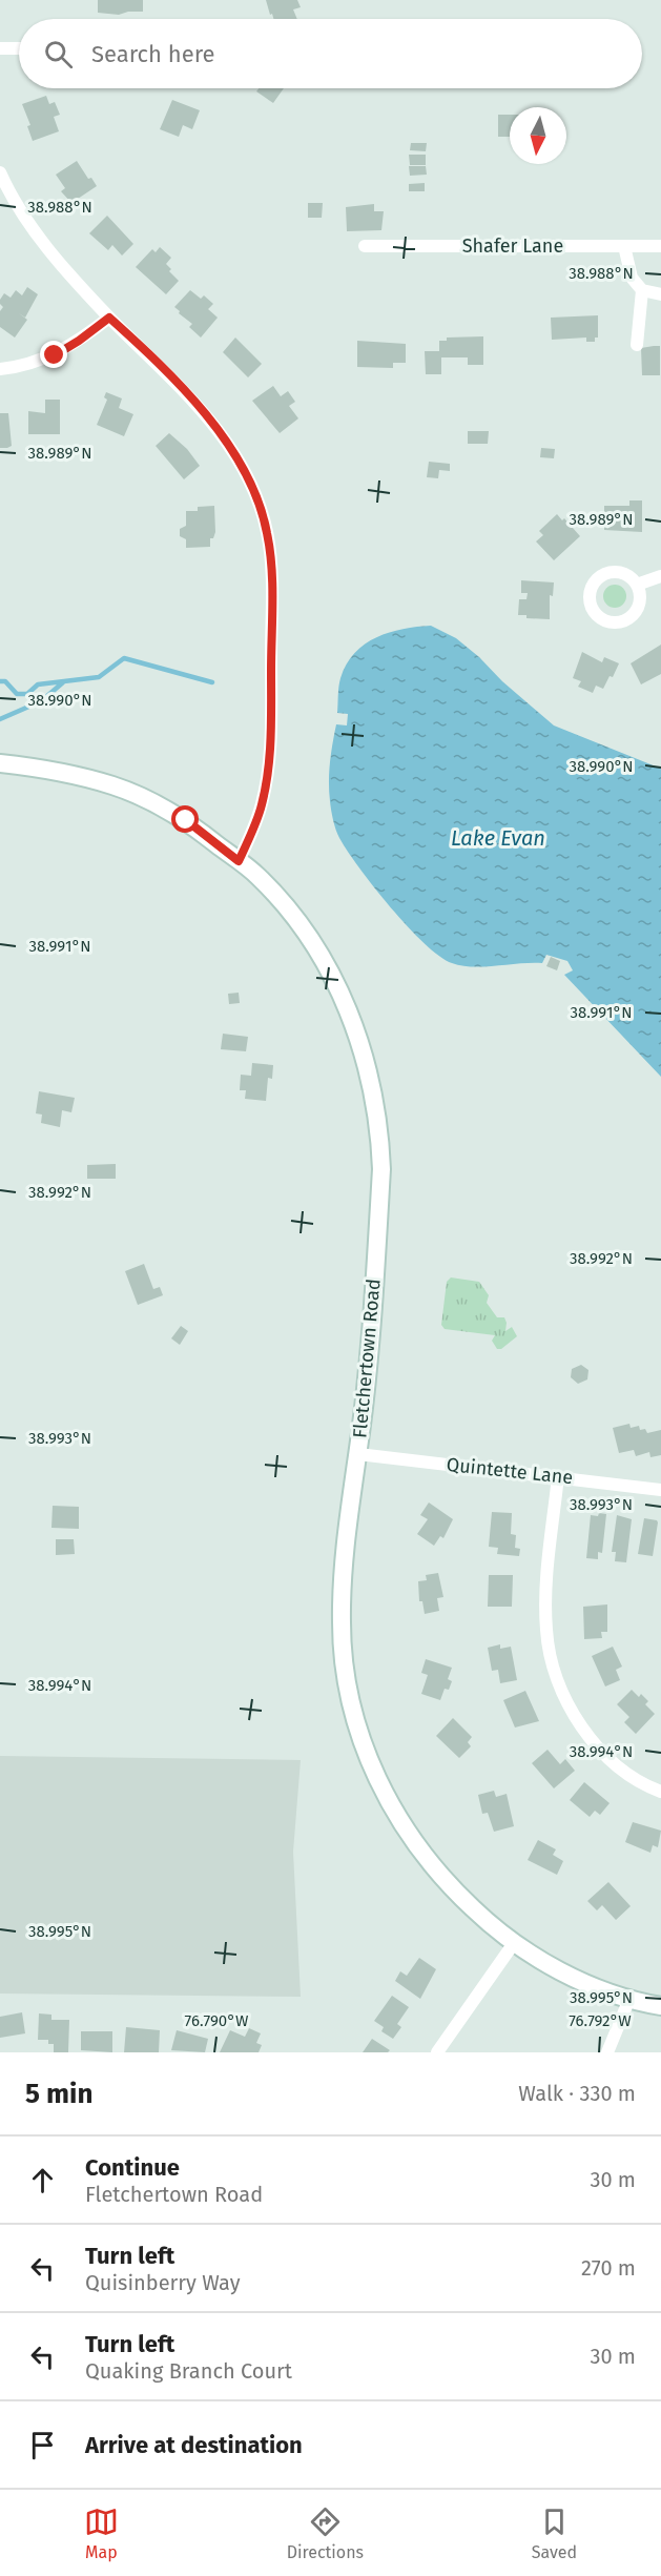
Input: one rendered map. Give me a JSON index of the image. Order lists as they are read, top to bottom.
{
  "streets": {
    "street": ["Shafer Lane", "Fletchertown Road", "Quintette Lane"]
  },
  "crossings": [
    ["Fletchertown Road", "Quintette Lane"]
  ],
  "water": ["Lake Evan"],
  "north": "bottom",
  "page": {
    "search": "Search here",
    "heading": ["5 min", "Walk · 330 m"],
    "list": [
      ["Continue", "Fletchertown Road", "30 m"],
      ["Turn left", "Quisinberry Way", "270 m"],
      ["Turn left", "Quaking Branch Court", "30 m"],
      "Arrive at destination"
    ],
    "nav": ["Map", "Directions", "Saved"]
  },
  "coordinates": [
    "38.988°N",
    "38.989°N",
    "38.990°N",
    "38.991°N",
    "38.992°N",
    "38.993°N",
    "38.994°N",
    "38.995°N",
    "76.790°W",
    "76.792°W"
  ]
}
